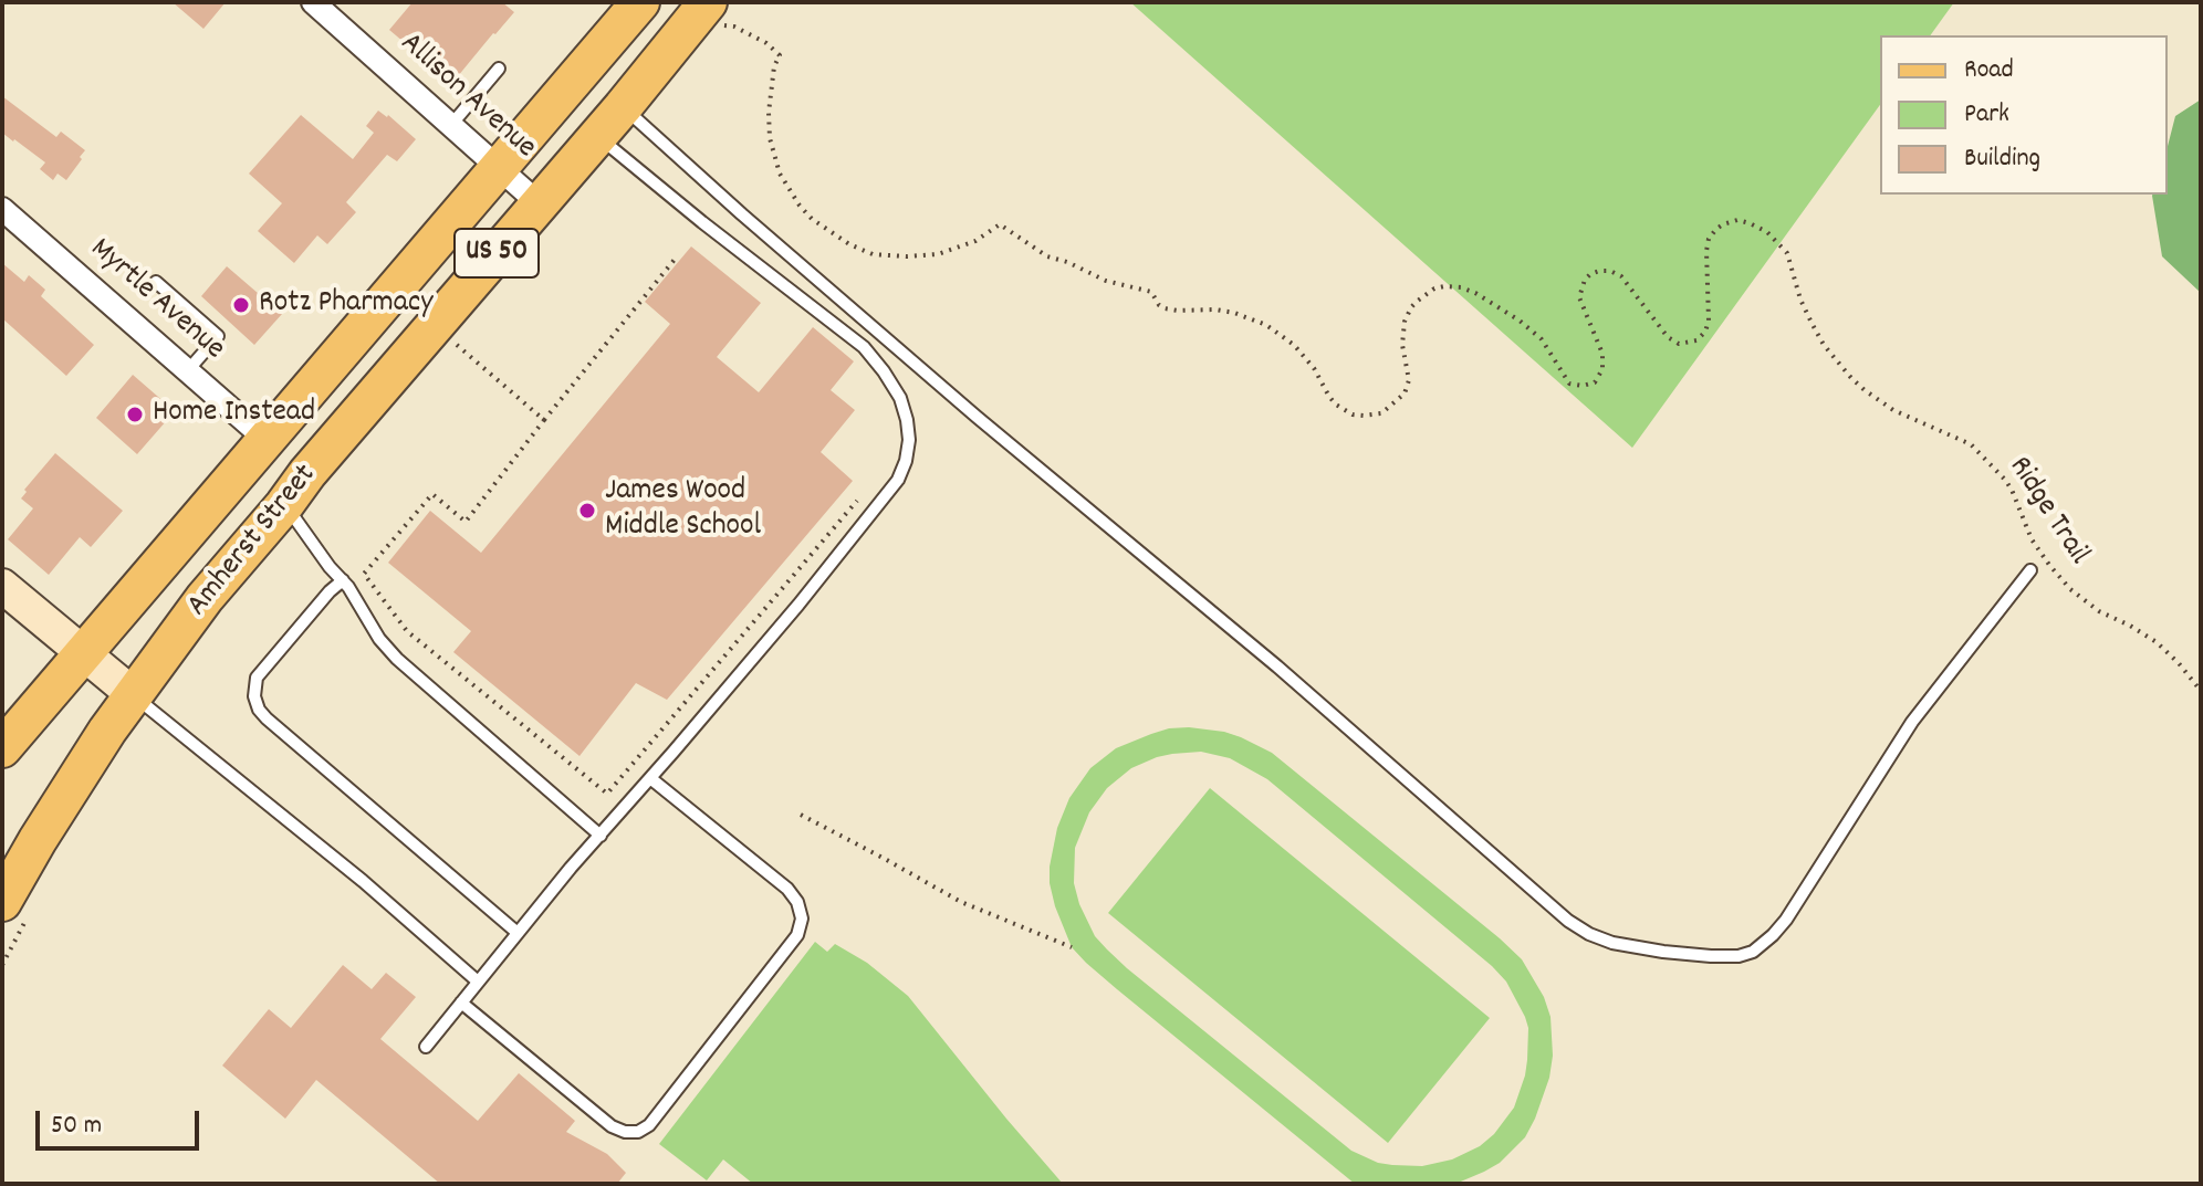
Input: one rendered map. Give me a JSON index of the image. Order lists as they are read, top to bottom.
{
  "streets": {
    "main road": ["US 50", "Amherst Street"],
    "street": ["Allison Avenue", "Myrtle Avenue"],
    "path": ["Ridge Trail"]
  },
  "crossings": [
    ["Allison Avenue", "Amherst Street"],
    ["Myrtle Avenue", "Amherst Street"],
    ["Ridge Trail", "Amherst Street"]
  ],
  "places": ["Rotz Pharmacy", "Home Instead", "James Wood Middle School"],
  "legend": ["Road", "Park", "Building"],
  "scale_bar": "50 m"
}
